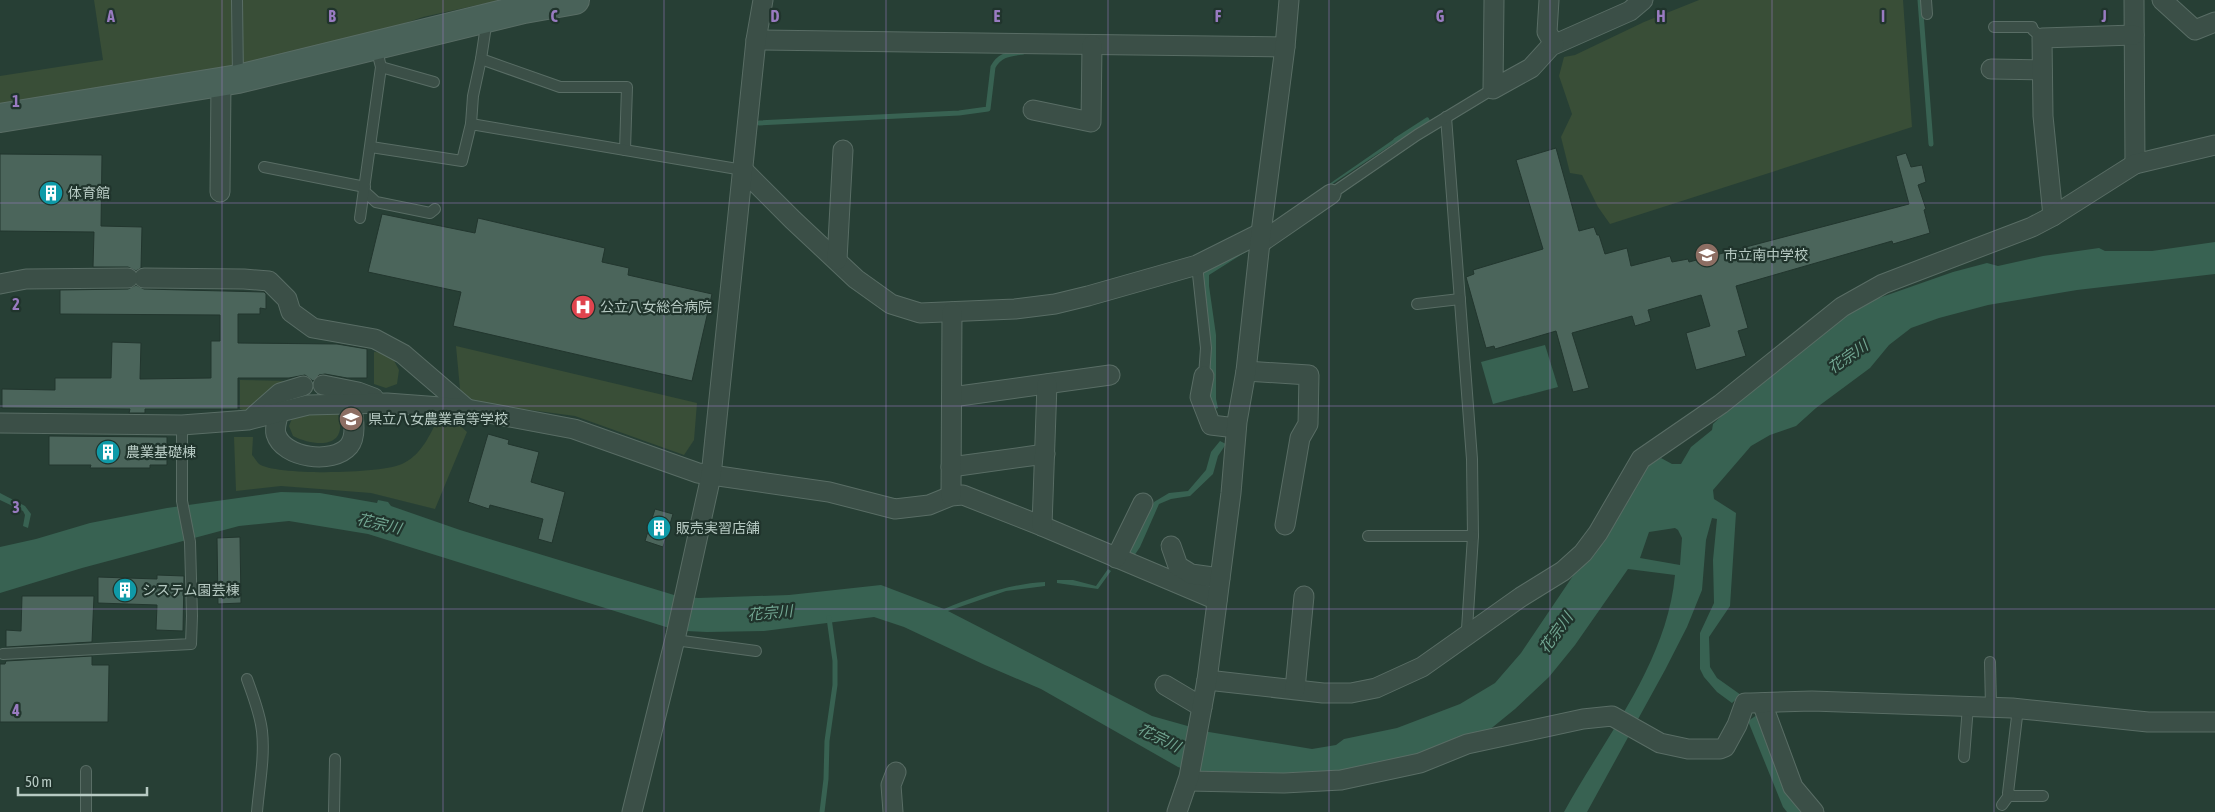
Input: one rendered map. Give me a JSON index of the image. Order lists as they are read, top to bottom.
{
  "water": ["花宗川"],
  "places": {
    "building": [
      "体育館",
      "農業基礎棟",
      "販売実習店舗",
      "システム園芸棟"
    ],
    "school or university": ["市立南中学校", "県立八女農業高等学校"],
    "hospital": ["公立八女総合病院"]
  },
  "scale_bar": "50 m",
  "grid": {
    "columns": [
      "A",
      "B",
      "C",
      "D",
      "E",
      "F",
      "G",
      "H",
      "I",
      "J"
    ],
    "rows": [
      "1",
      "2",
      "3",
      "4"
    ]
  }
}
